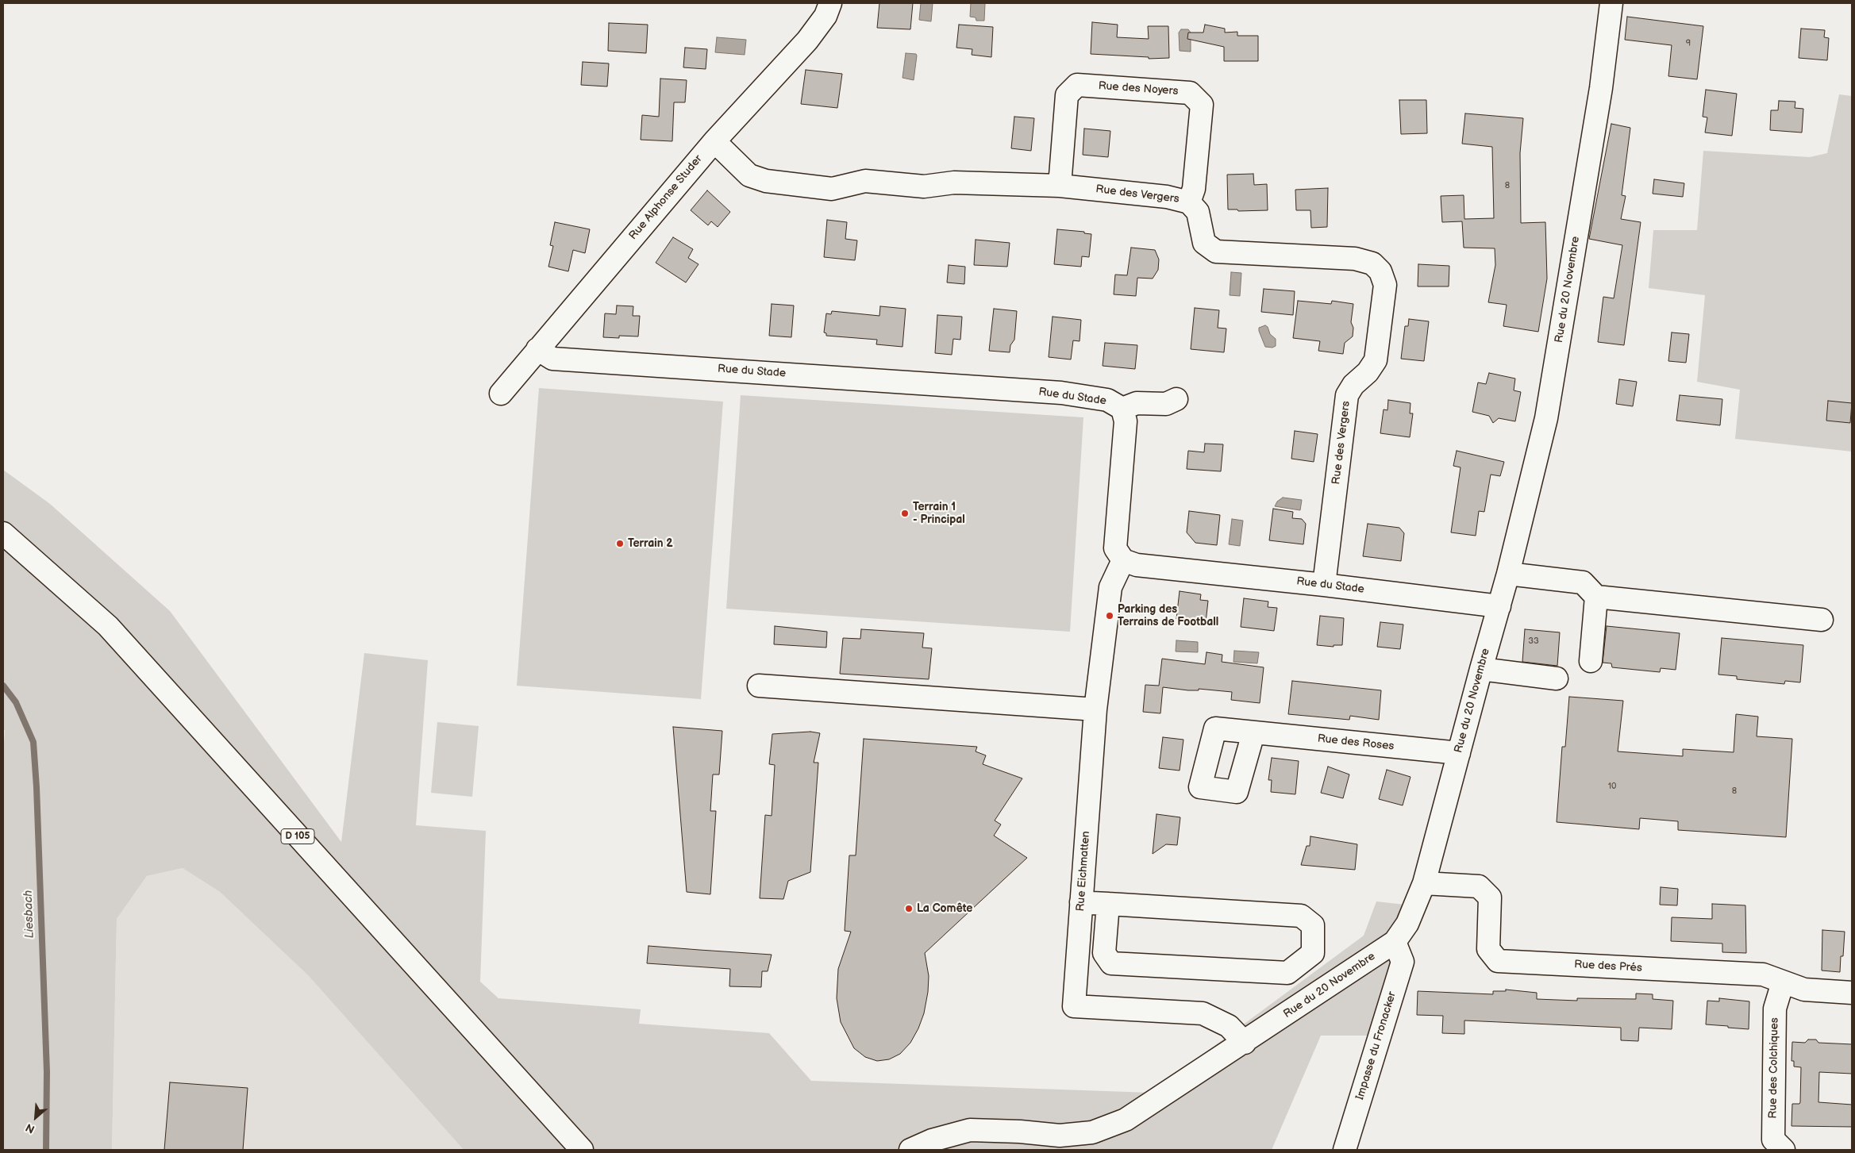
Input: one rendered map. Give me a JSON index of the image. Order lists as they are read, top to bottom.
{
  "streets": {
    "street": [
      "Rue des Noyers",
      "Rue des Vergers",
      "Rue Alphonse Studer",
      "Rue du 20 Novembre",
      "Rue du Stade",
      "Rue des Roses",
      "D 105",
      "Rue Eichmatten",
      "Rue des Prés",
      "Impasse du Fronacker",
      "Rue des Colchiques"
    ]
  },
  "crossings": [
    ["Rue des Noyers", "Rue des Vergers"],
    ["Rue des Vergers", "Rue Alphonse Studer"],
    ["Rue des Vergers", "Rue du Stade"],
    ["Rue Alphonse Studer", "Rue du Stade"],
    ["Rue du 20 Novembre", "Rue du Stade"],
    ["Rue du 20 Novembre", "Rue des Roses"],
    ["Rue du 20 Novembre", "Rue Eichmatten"],
    ["Rue du 20 Novembre", "Rue des Prés"],
    ["Rue du 20 Novembre", "Impasse du Fronacker"],
    ["Rue du Stade", "Rue Eichmatten"],
    ["Rue des Prés", "Rue des Colchiques"]
  ],
  "water": ["Liesbach"],
  "places": [
    "Terrain 1 - Principal",
    "Terrain 2",
    "Parking des Terrains de Football",
    "La Comête"
  ],
  "house_numbers": [
    "9",
    "8",
    "33",
    "10",
    "8"
  ],
  "north": "bottom left"
}
